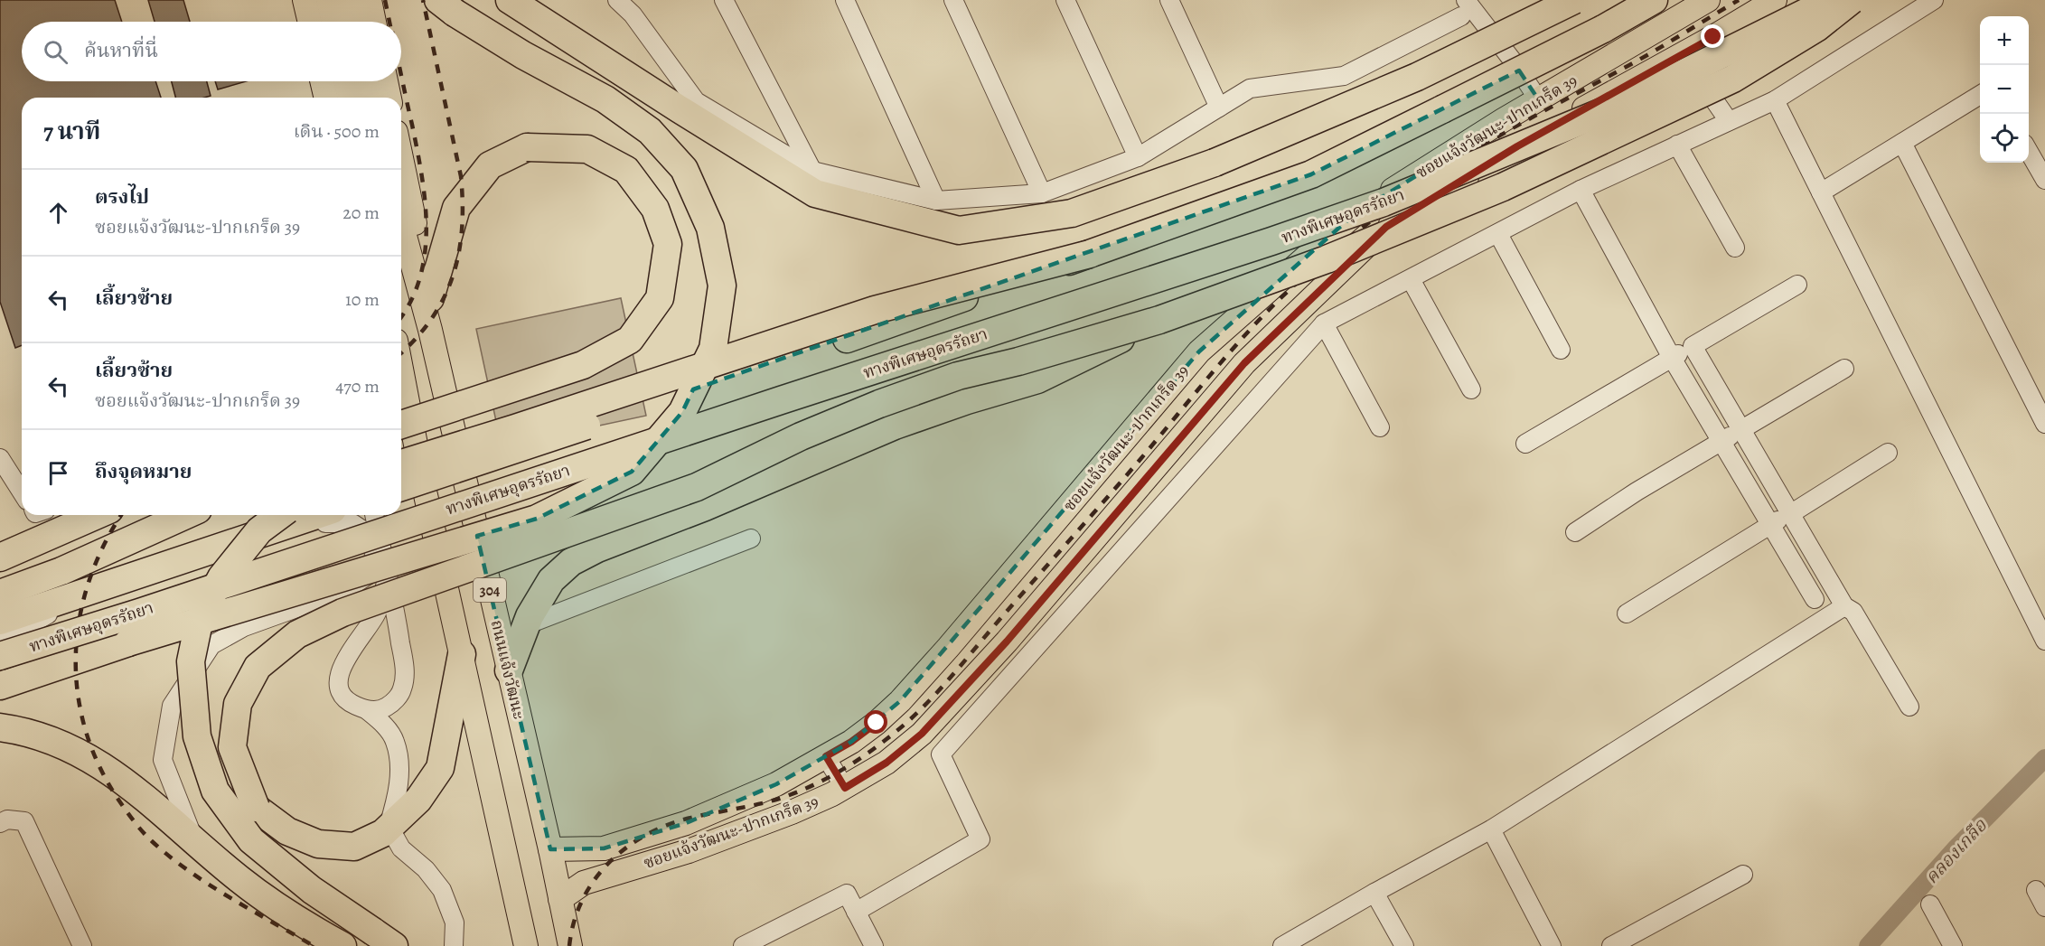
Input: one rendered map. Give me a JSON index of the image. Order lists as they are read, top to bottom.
{
  "streets": {
    "highway": ["ทางพิเศษอุดรรัถยา"],
    "main road": ["ซอยแจ้งวัฒนะ-ปากเกร็ด 39", "304", "ถนนแจ้งวัฒนะ"]
  },
  "crossings": [
    ["ซอยแจ้งวัฒนะ-ปากเกร็ด 39", "ถนนแจ้งวัฒนะ"]
  ],
  "water": ["คลองเกลือ"],
  "page": {
    "map_buttons": ["+", "−"],
    "search": "ค้นหาที่นี่",
    "heading": ["7 นาที", "เดิน · 500 m"],
    "list": [
      ["ตรงไป", "ซอยแจ้งวัฒนะ-ปากเกร็ด 39", "20 m"],
      ["เลี้ยวซ้าย", "10 m"],
      ["เลี้ยวซ้าย", "ซอยแจ้งวัฒนะ-ปากเกร็ด 39", "470 m"],
      "ถึงจุดหมาย"
    ]
  }
}
